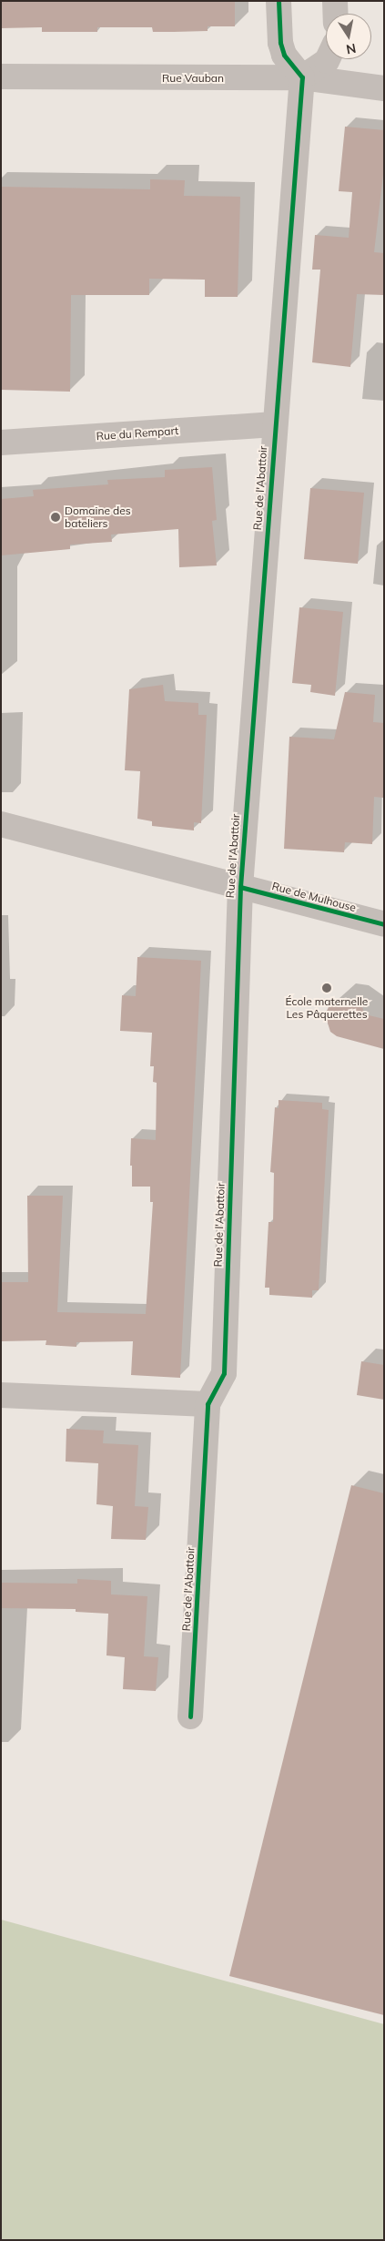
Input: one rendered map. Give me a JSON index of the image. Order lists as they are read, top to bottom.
{
  "streets": {
    "street": [
      "Rue Vauban",
      "Rue du Rempart",
      "Rue de l'Abattoir",
      "Rue de Mulhouse"
    ]
  },
  "crossings": [
    ["Rue Vauban", "Rue de l'Abattoir"],
    ["Rue du Rempart", "Rue de l'Abattoir"],
    ["Rue de l'Abattoir", "Rue de Mulhouse"]
  ],
  "places": ["Domaine des bateliers", "École maternelle Les Pâquerettes"],
  "north": "bottom"
}
